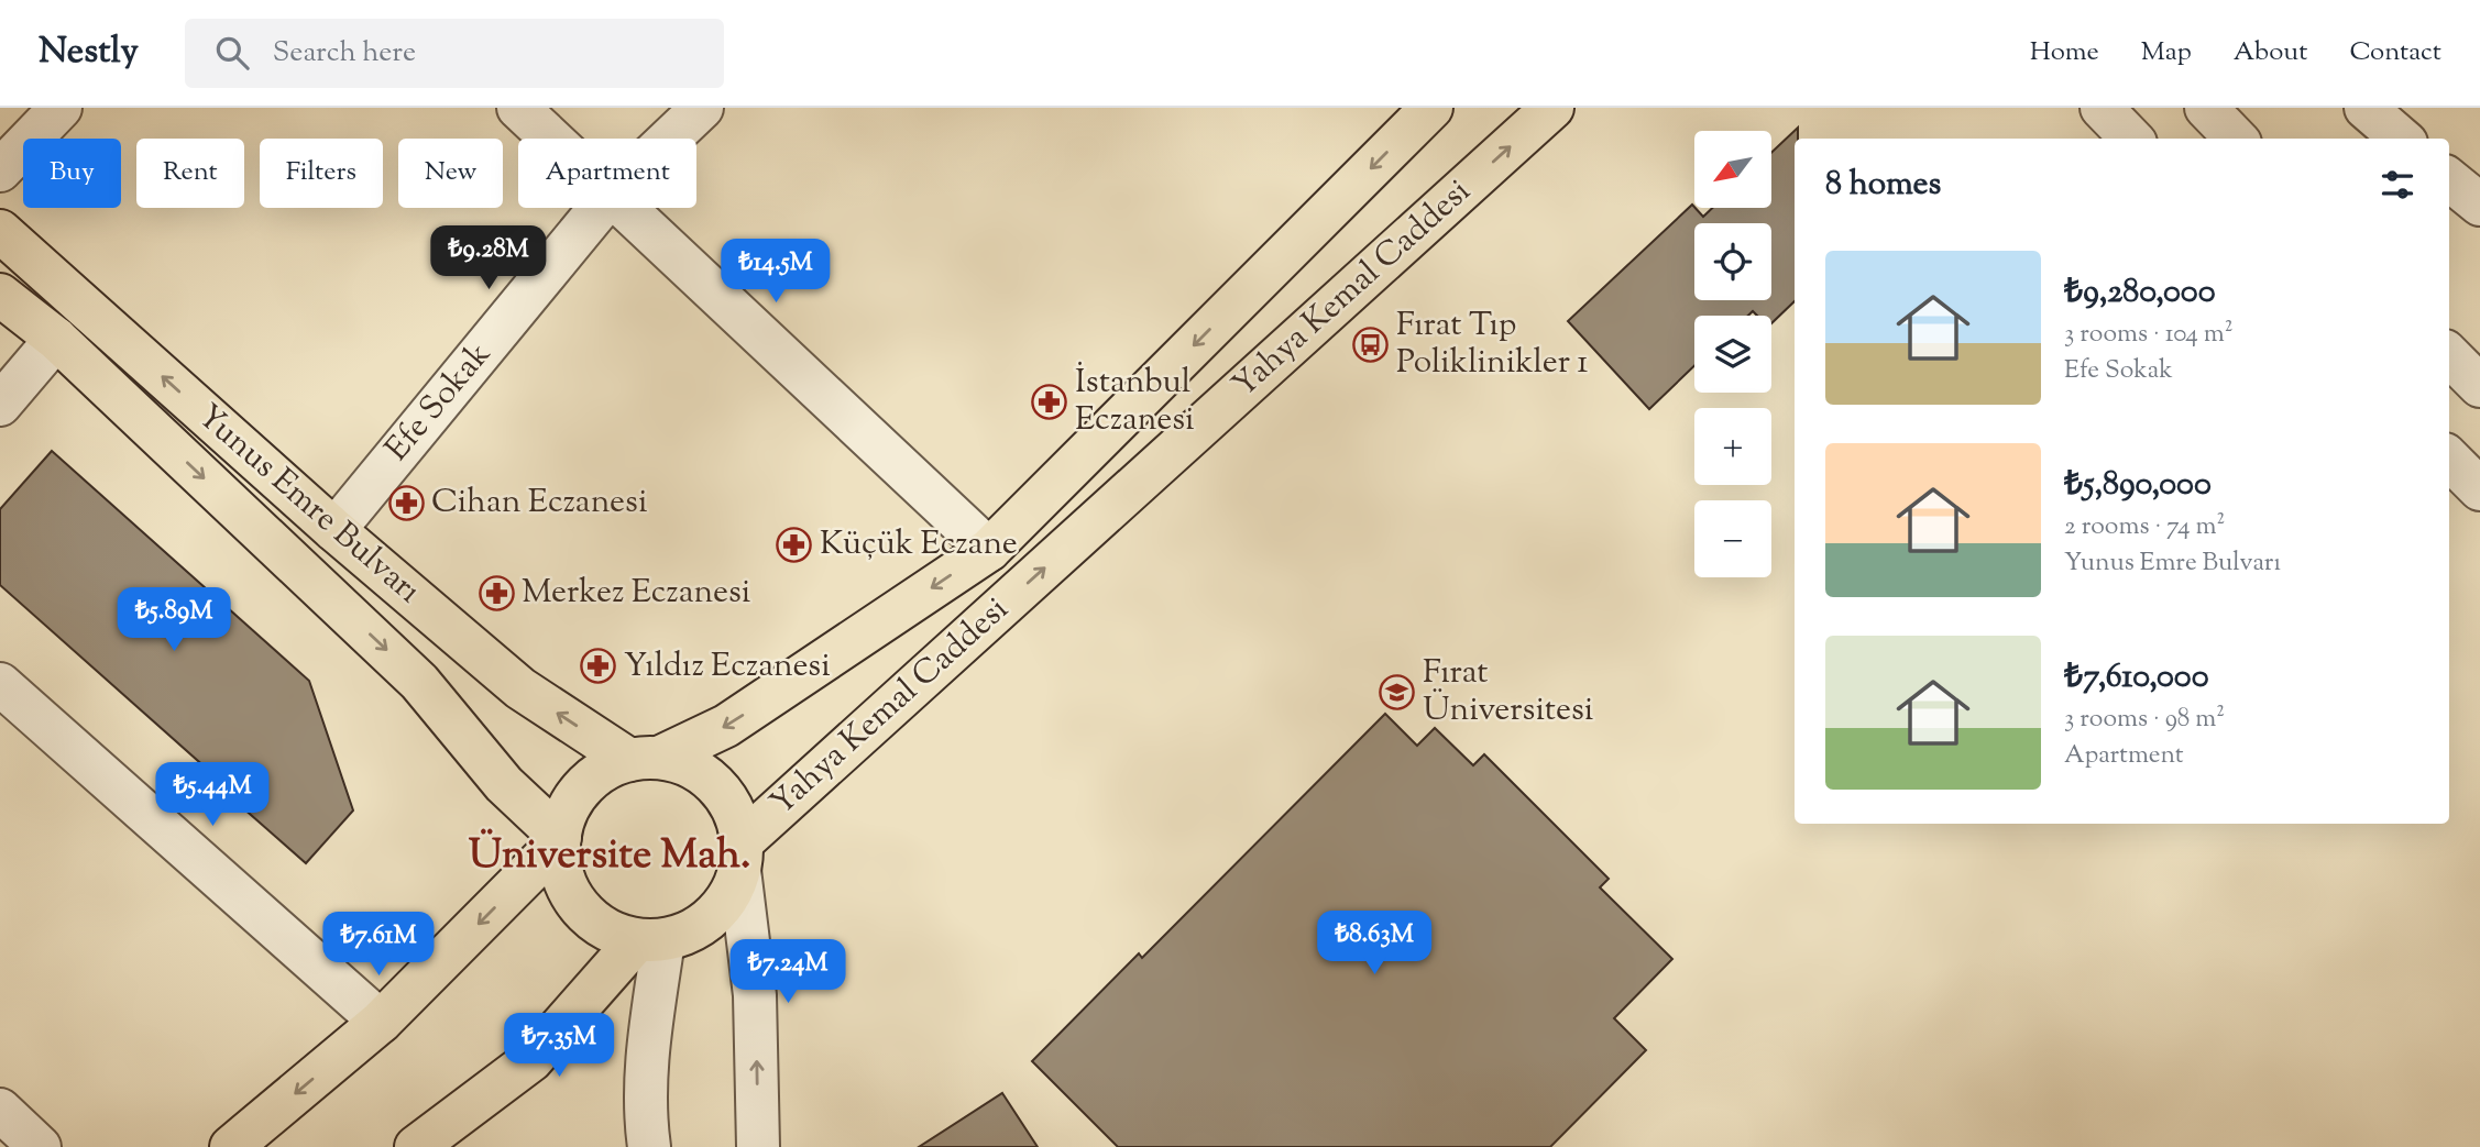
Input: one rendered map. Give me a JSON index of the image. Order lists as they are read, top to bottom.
{
  "streets": {
    "main road": ["Yahya Kemal Caddesi", "Yunus Emre Bulvarı"],
    "street": ["Efe Sokak"]
  },
  "crossings": [
    ["Yahya Kemal Caddesi", "Yunus Emre Bulvarı"],
    ["Efe Sokak", "Yunus Emre Bulvarı"]
  ],
  "districts": ["Üniversite Mah."],
  "places": {
    "bus stop": ["Fırat Tıp Poliklinikler 1"],
    "pharmacy": [
      "İstanbul Eczanesi",
      "Cihan Eczanesi",
      "Küçük Eczane",
      "Merkez Eczanesi",
      "Yıldız Eczanesi"
    ],
    "school or university": ["Fırat Üniversitesi"]
  },
  "north": "bottom left",
  "page": {
    "header": "Nestly",
    "search": "Search here",
    "nav": [
      "Home",
      "Map",
      "About",
      "Contact"
    ],
    "map_buttons": ["+", "−"],
    "chip": [
      "Buy",
      "Rent",
      "Filters",
      "New",
      "Apartment"
    ],
    "heading": "8 homes",
    "price": [
      "₺9.28M",
      "₺14.5M",
      "₺5.89M",
      "₺5.44M",
      "₺8.63M",
      "₺7.61M",
      "₺7.24M",
      "₺7.35M"
    ],
    "list": [
      {
        "name": "₺9,280,000",
        "note": "3 rooms · 104 m² · Efe Sokak"
      },
      {
        "name": "₺5,890,000",
        "note": "2 rooms · 74 m² · Yunus Emre Bulvarı"
      },
      {
        "name": "₺7,610,000",
        "note": "3 rooms · 98 m² · Apartment"
      }
    ]
  }
}
